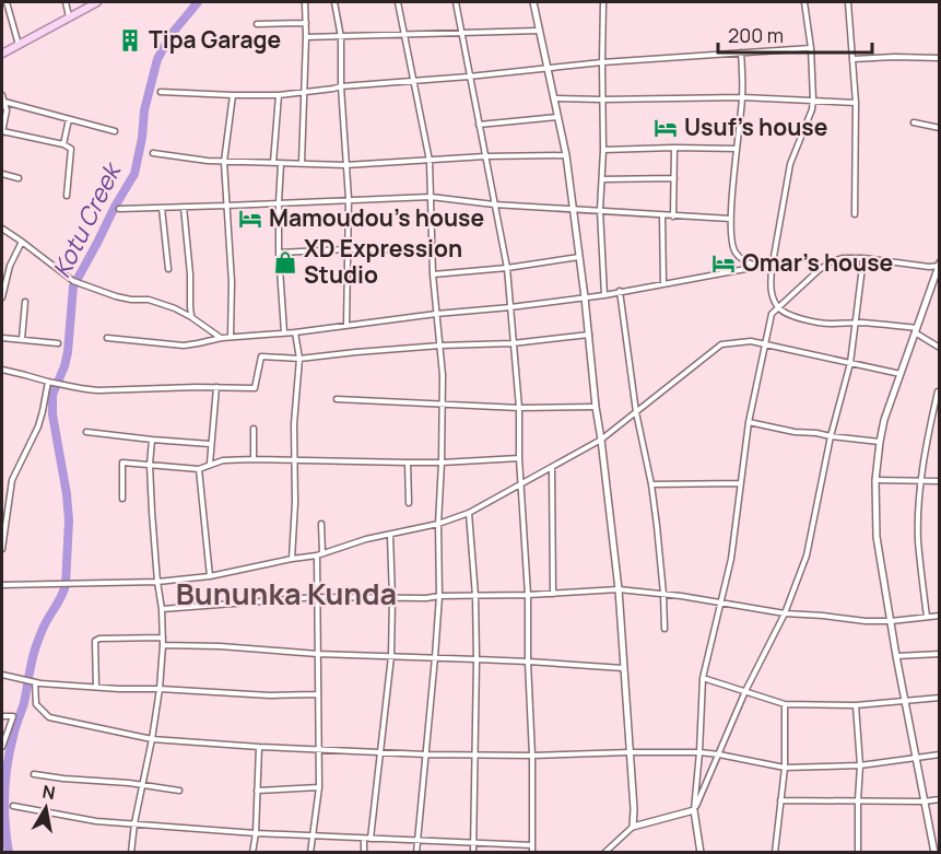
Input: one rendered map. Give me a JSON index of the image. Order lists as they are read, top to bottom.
{
  "districts": ["Bununka Kunda"],
  "water": ["Kotu Creek"],
  "places": {
    "building": ["Tipa Garage"],
    "hotel": ["Usuf's house", "Mamoudou's house", "Omar's house"],
    "shop": ["XD Expression Studio"]
  },
  "scale_bar": "200 m",
  "north": "top"
}
